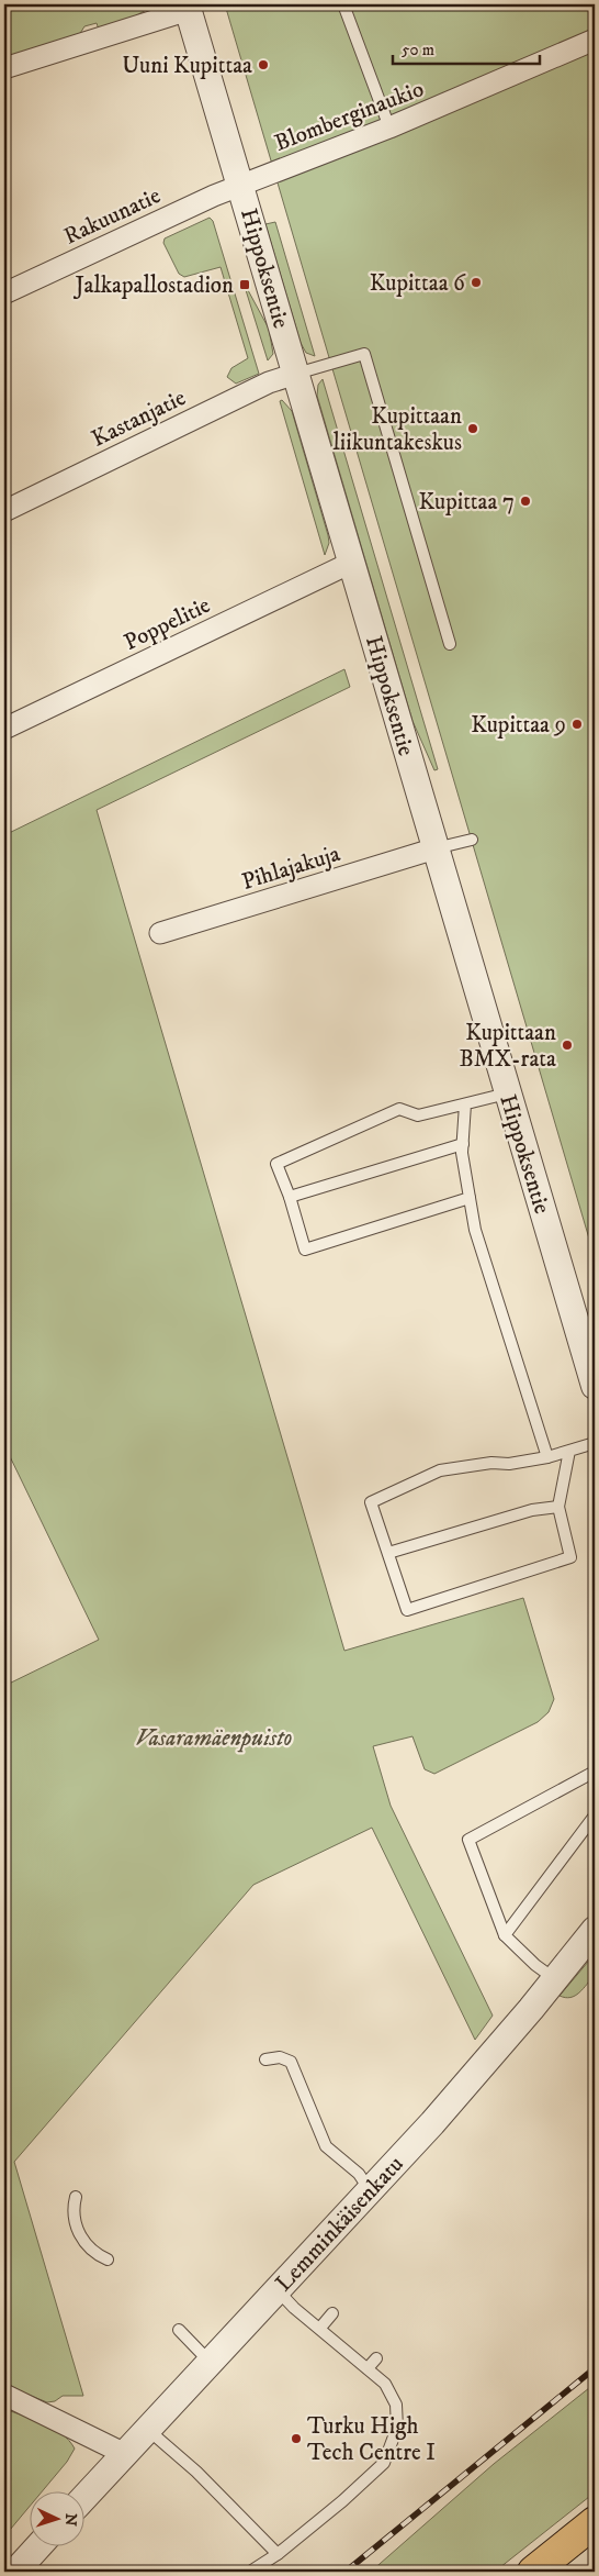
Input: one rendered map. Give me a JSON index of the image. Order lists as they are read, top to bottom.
{
  "streets": {
    "street": [
      "Blomberginaukio",
      "Rakuunatie",
      "Hippoksentie",
      "Kastanjatie",
      "Poppelitie",
      "Pihlajakuja",
      "Lemminkäisenkatu"
    ]
  },
  "crossings": [
    ["Blomberginaukio", "Rakuunatie"],
    ["Blomberginaukio", "Hippoksentie"],
    ["Rakuunatie", "Hippoksentie"],
    ["Hippoksentie", "Kastanjatie"],
    ["Hippoksentie", "Poppelitie"],
    ["Hippoksentie", "Pihlajakuja"]
  ],
  "parks": ["Vasaramäenpuisto"],
  "places": {
    "other": [
      "Uuni Kupittaa",
      "Kupittaa 6",
      "Kupittaan liikuntakeskus",
      "Kupittaa 7",
      "Kupittaa 9",
      "Kupittaan BMX-rata",
      "Turku High Tech Centre I"
    ],
    "transit": ["Jalkapallostadion"]
  },
  "scale_bar": "50 m",
  "north": "right"
}
